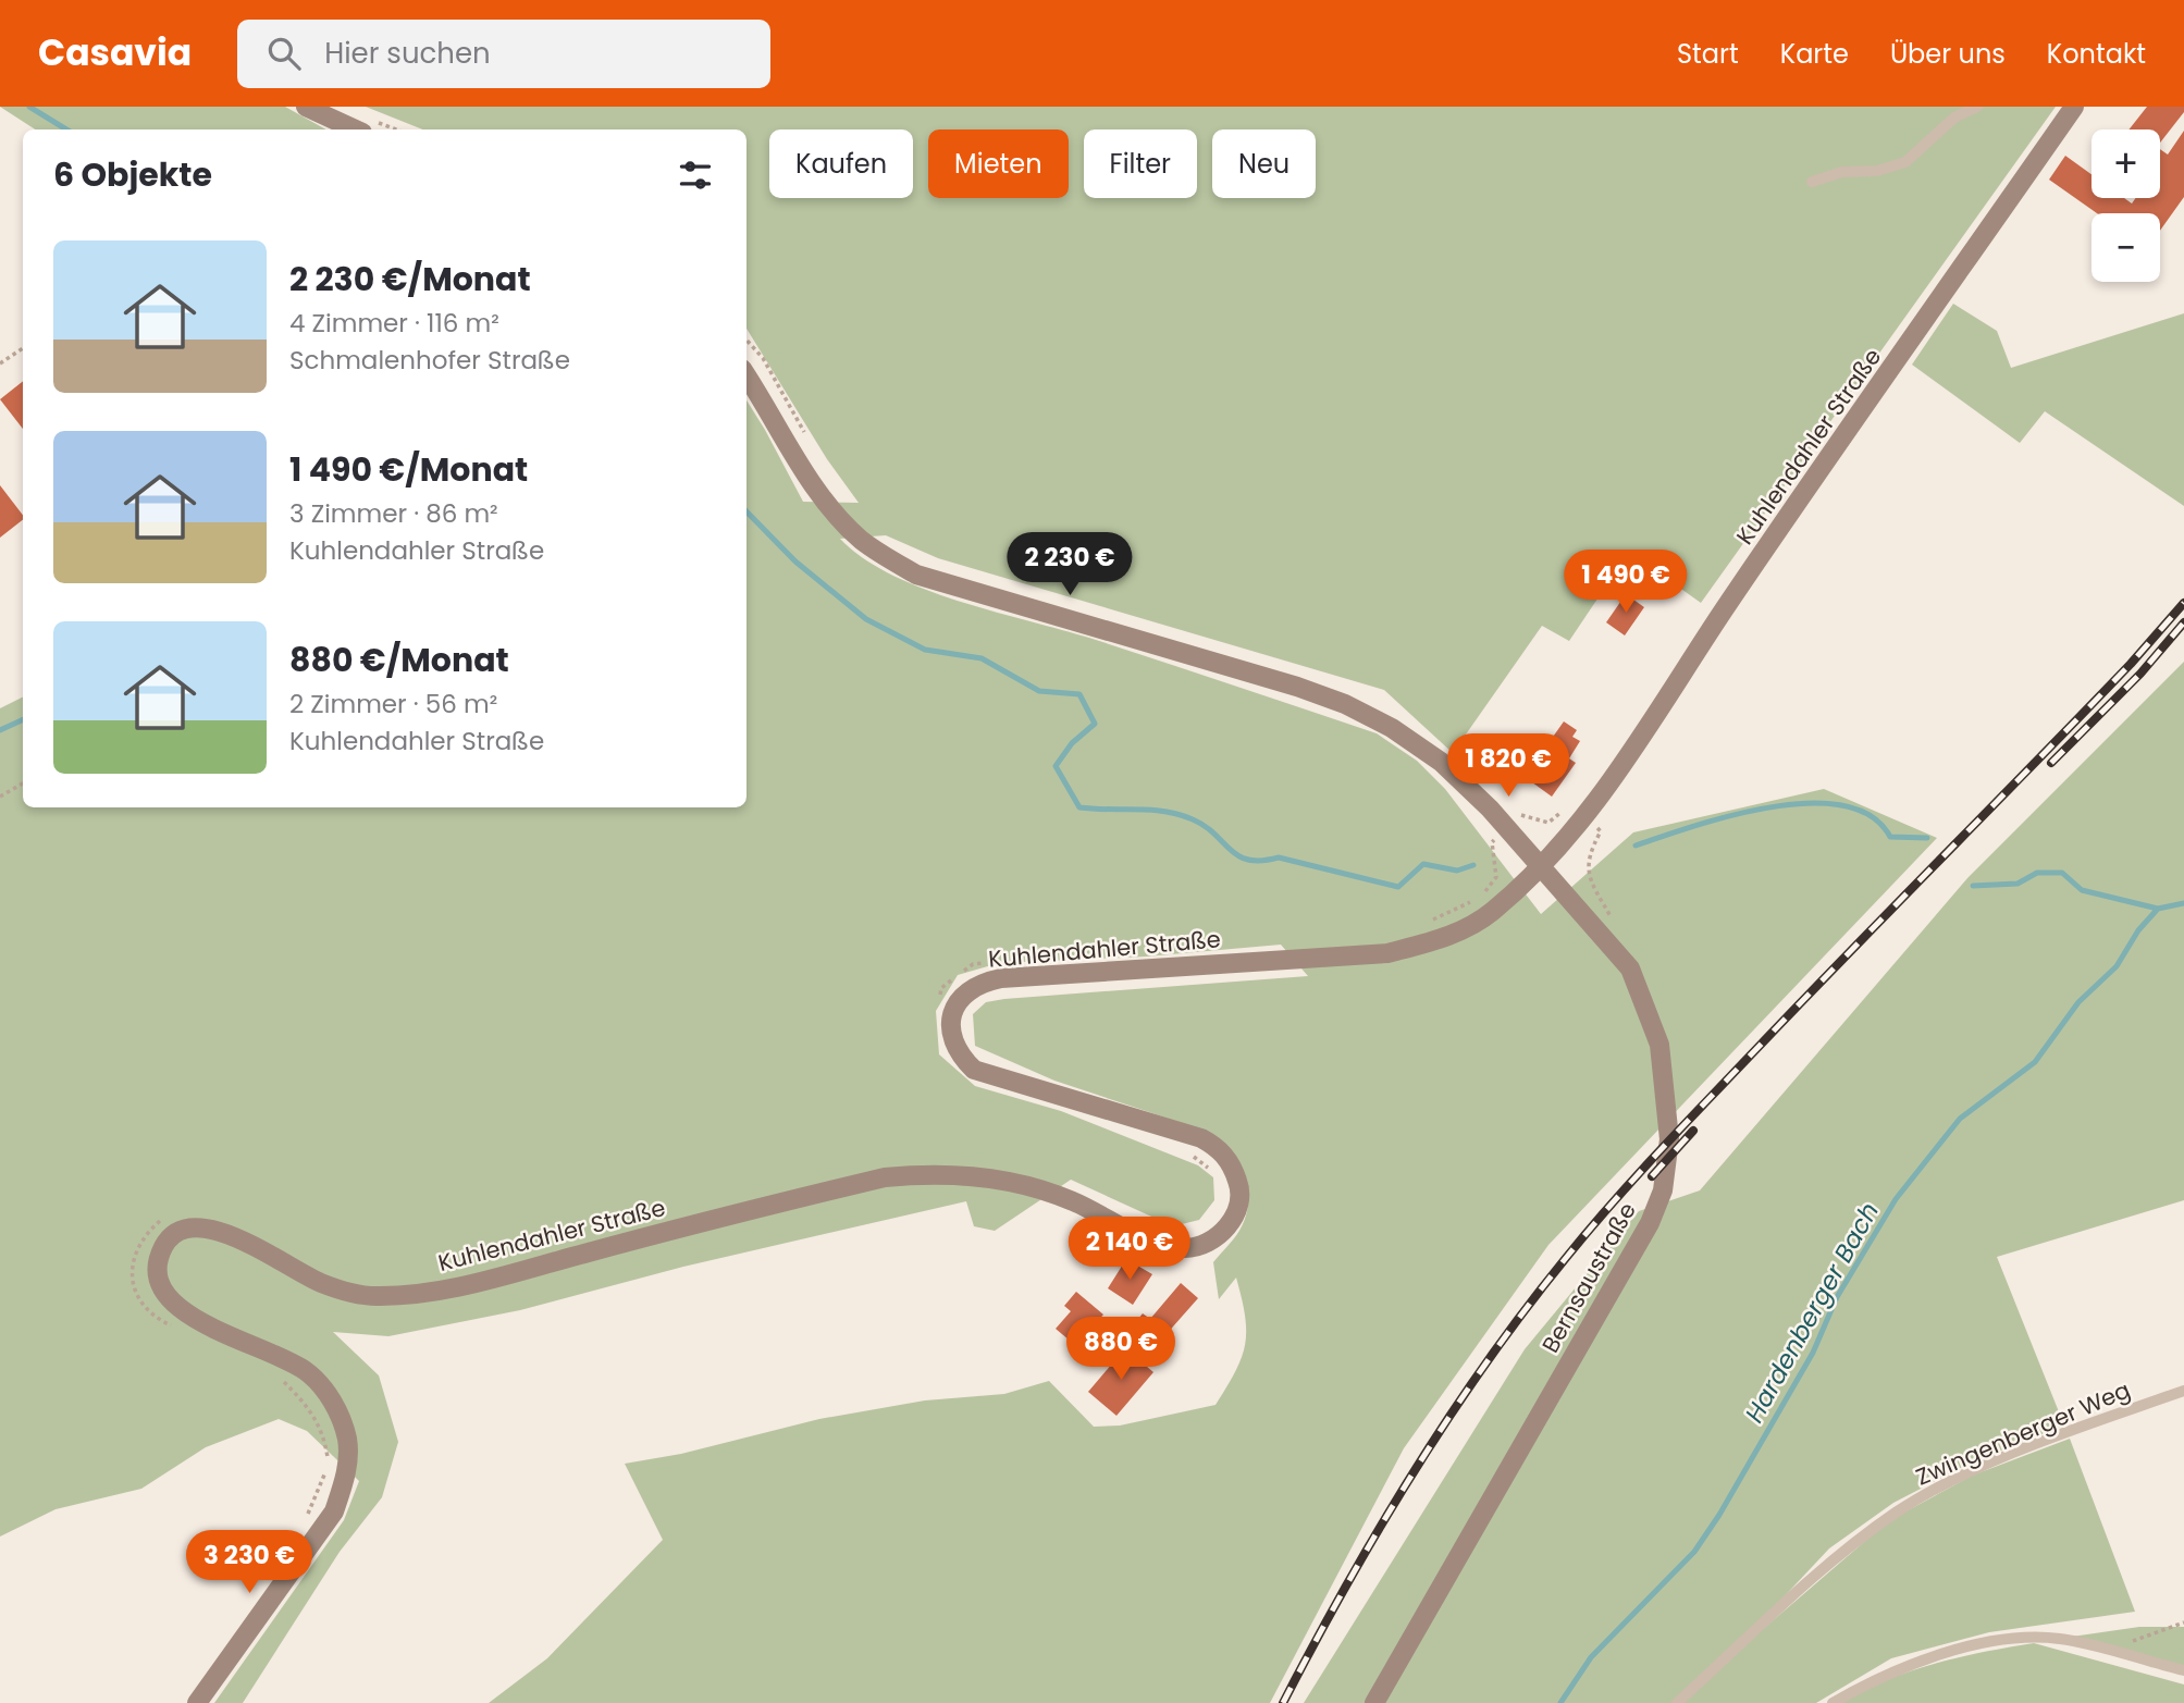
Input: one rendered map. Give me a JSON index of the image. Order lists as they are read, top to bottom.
{
  "streets": {
    "main road": ["Kuhlendahler Straße", "Bernsaustraße"],
    "lane": ["Zwingenberger Weg"]
  },
  "crossings": [
    ["Kuhlendahler Straße", "Bernsaustraße"]
  ],
  "water": ["Hardenberger Bach"],
  "page": {
    "header": "Casavia",
    "search": "Hier suchen",
    "nav": [
      "Start",
      "Karte",
      "Über uns",
      "Kontakt"
    ],
    "map_buttons": ["+", "−"],
    "chip": [
      "Kaufen",
      "Mieten",
      "Filter",
      "Neu"
    ],
    "heading": "6 Objekte",
    "list": [
      {
        "name": "2 230 €/Monat",
        "note": "4 Zimmer · 116 m² · Schmalenhofer Straße"
      },
      {
        "name": "1 490 €/Monat",
        "note": "3 Zimmer · 86 m² · Kuhlendahler Straße"
      },
      {
        "name": "880 €/Monat",
        "note": "2 Zimmer · 56 m² · Kuhlendahler Straße"
      }
    ],
    "price": [
      "2 230 €",
      "1 490 €",
      "1 820 €",
      "2 140 €",
      "880 €",
      "3 230 €"
    ]
  }
}
